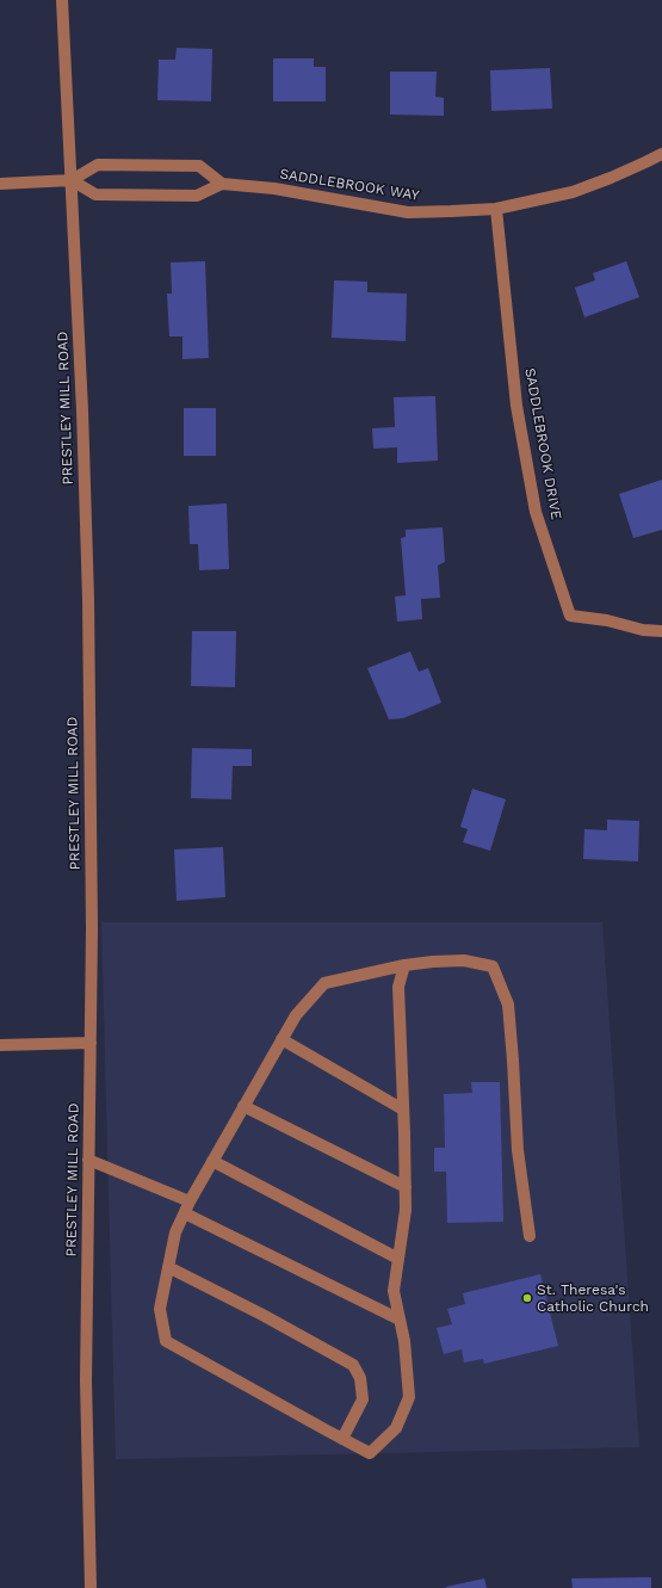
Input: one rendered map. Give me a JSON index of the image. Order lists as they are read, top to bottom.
{
  "streets": {
    "street": ["SADDLEBROOK WAY", "PRESTLEY MILL ROAD", "SADDLEBROOK DRIVE"]
  },
  "crossings": [
    ["SADDLEBROOK WAY", "SADDLEBROOK DRIVE"]
  ],
  "places": ["St. Theresa's Catholic Church"]
}
